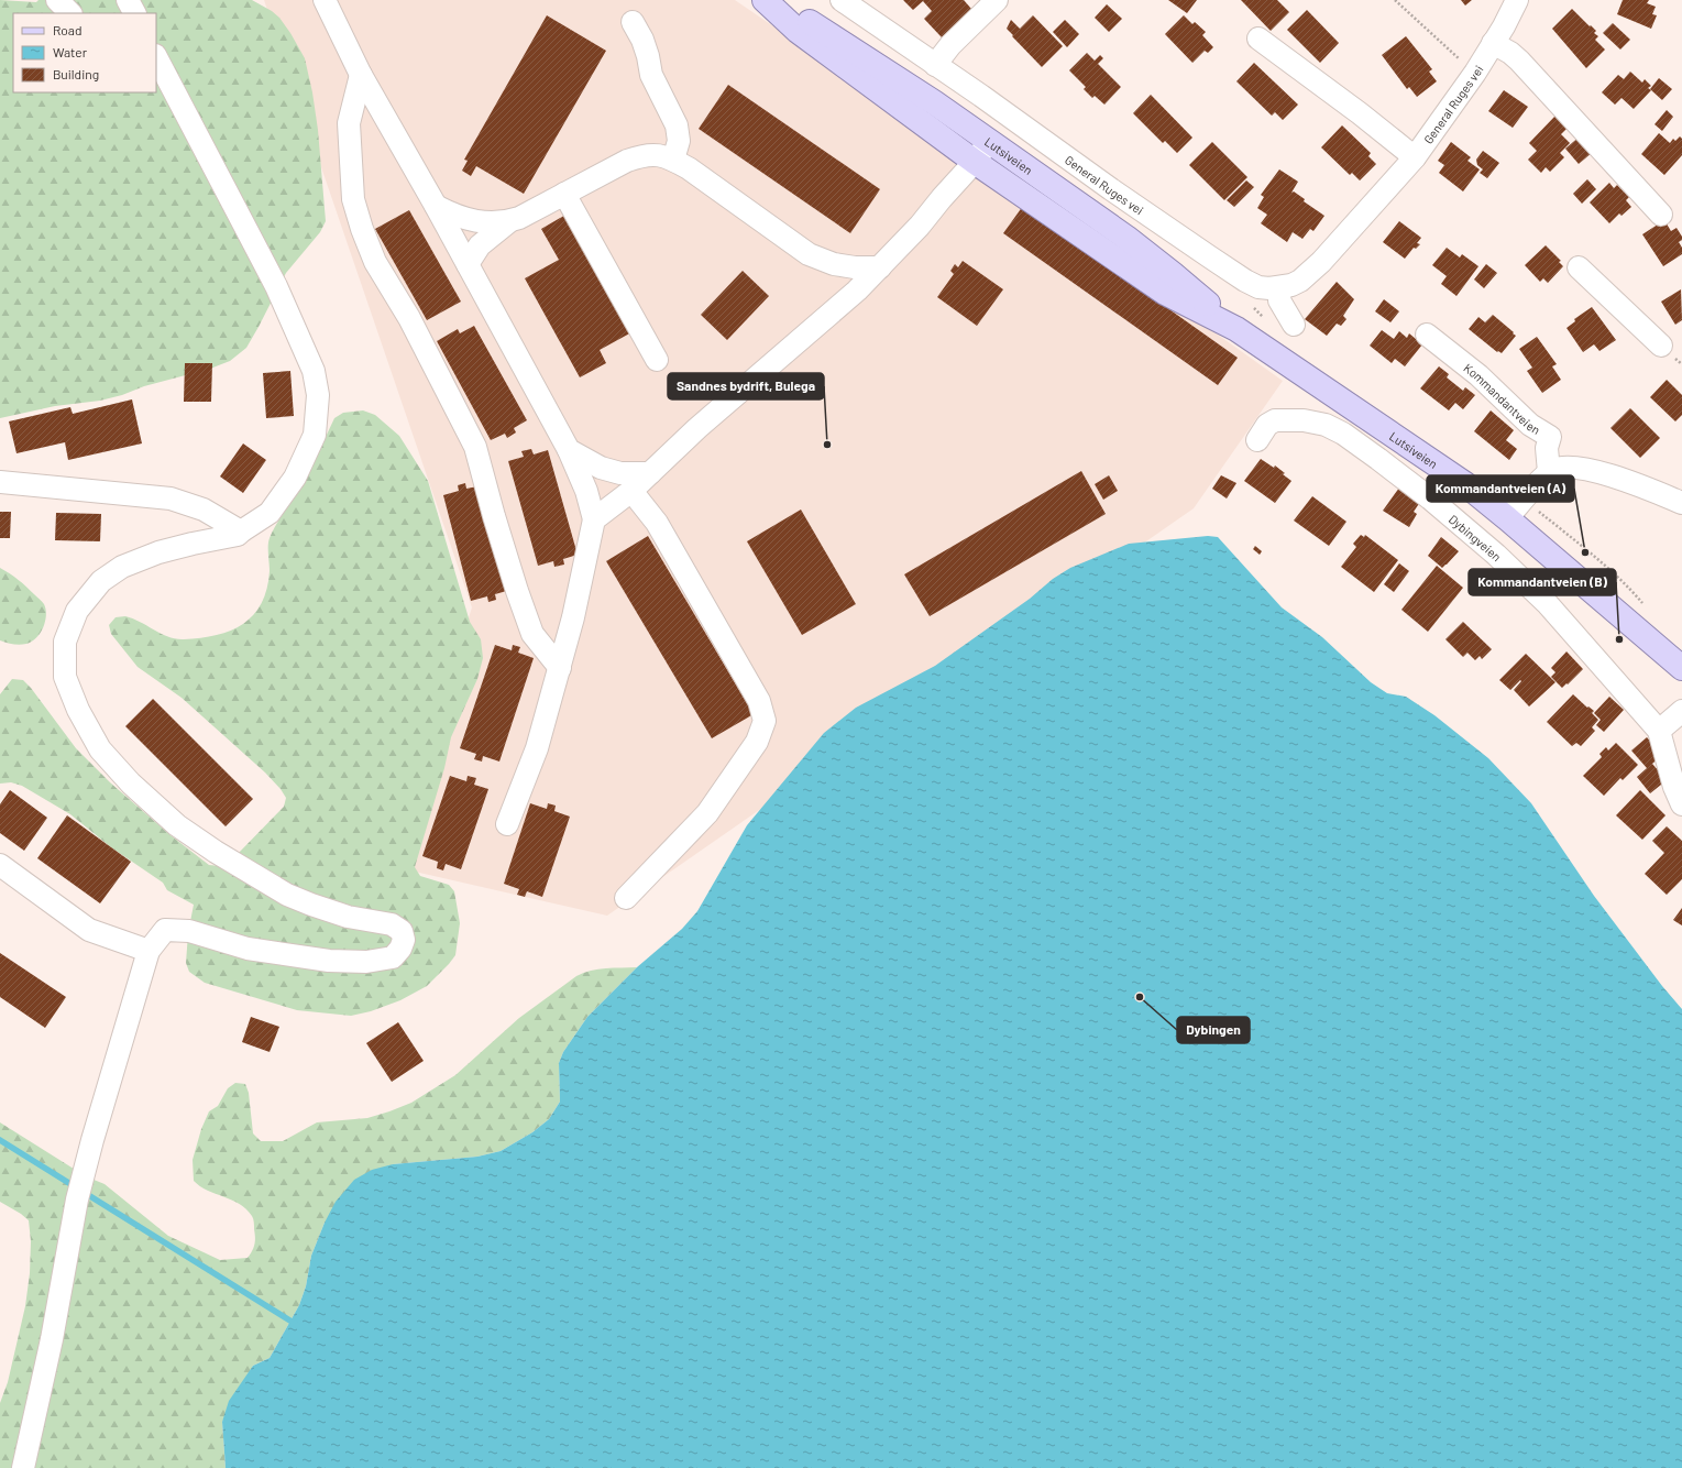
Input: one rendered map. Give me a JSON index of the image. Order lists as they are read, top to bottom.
{
  "streets": {
    "main road": ["Lutsiveien"],
    "street": ["General Ruges vei", "Kommandantveien", "Dybingveien"]
  },
  "places": [
    "Sandnes bydrift, Bulega",
    "Kommandantveien (A)",
    "Kommandantveien (B)",
    "Dybingen"
  ],
  "legend": ["Road", "Water", "Building"]
}
